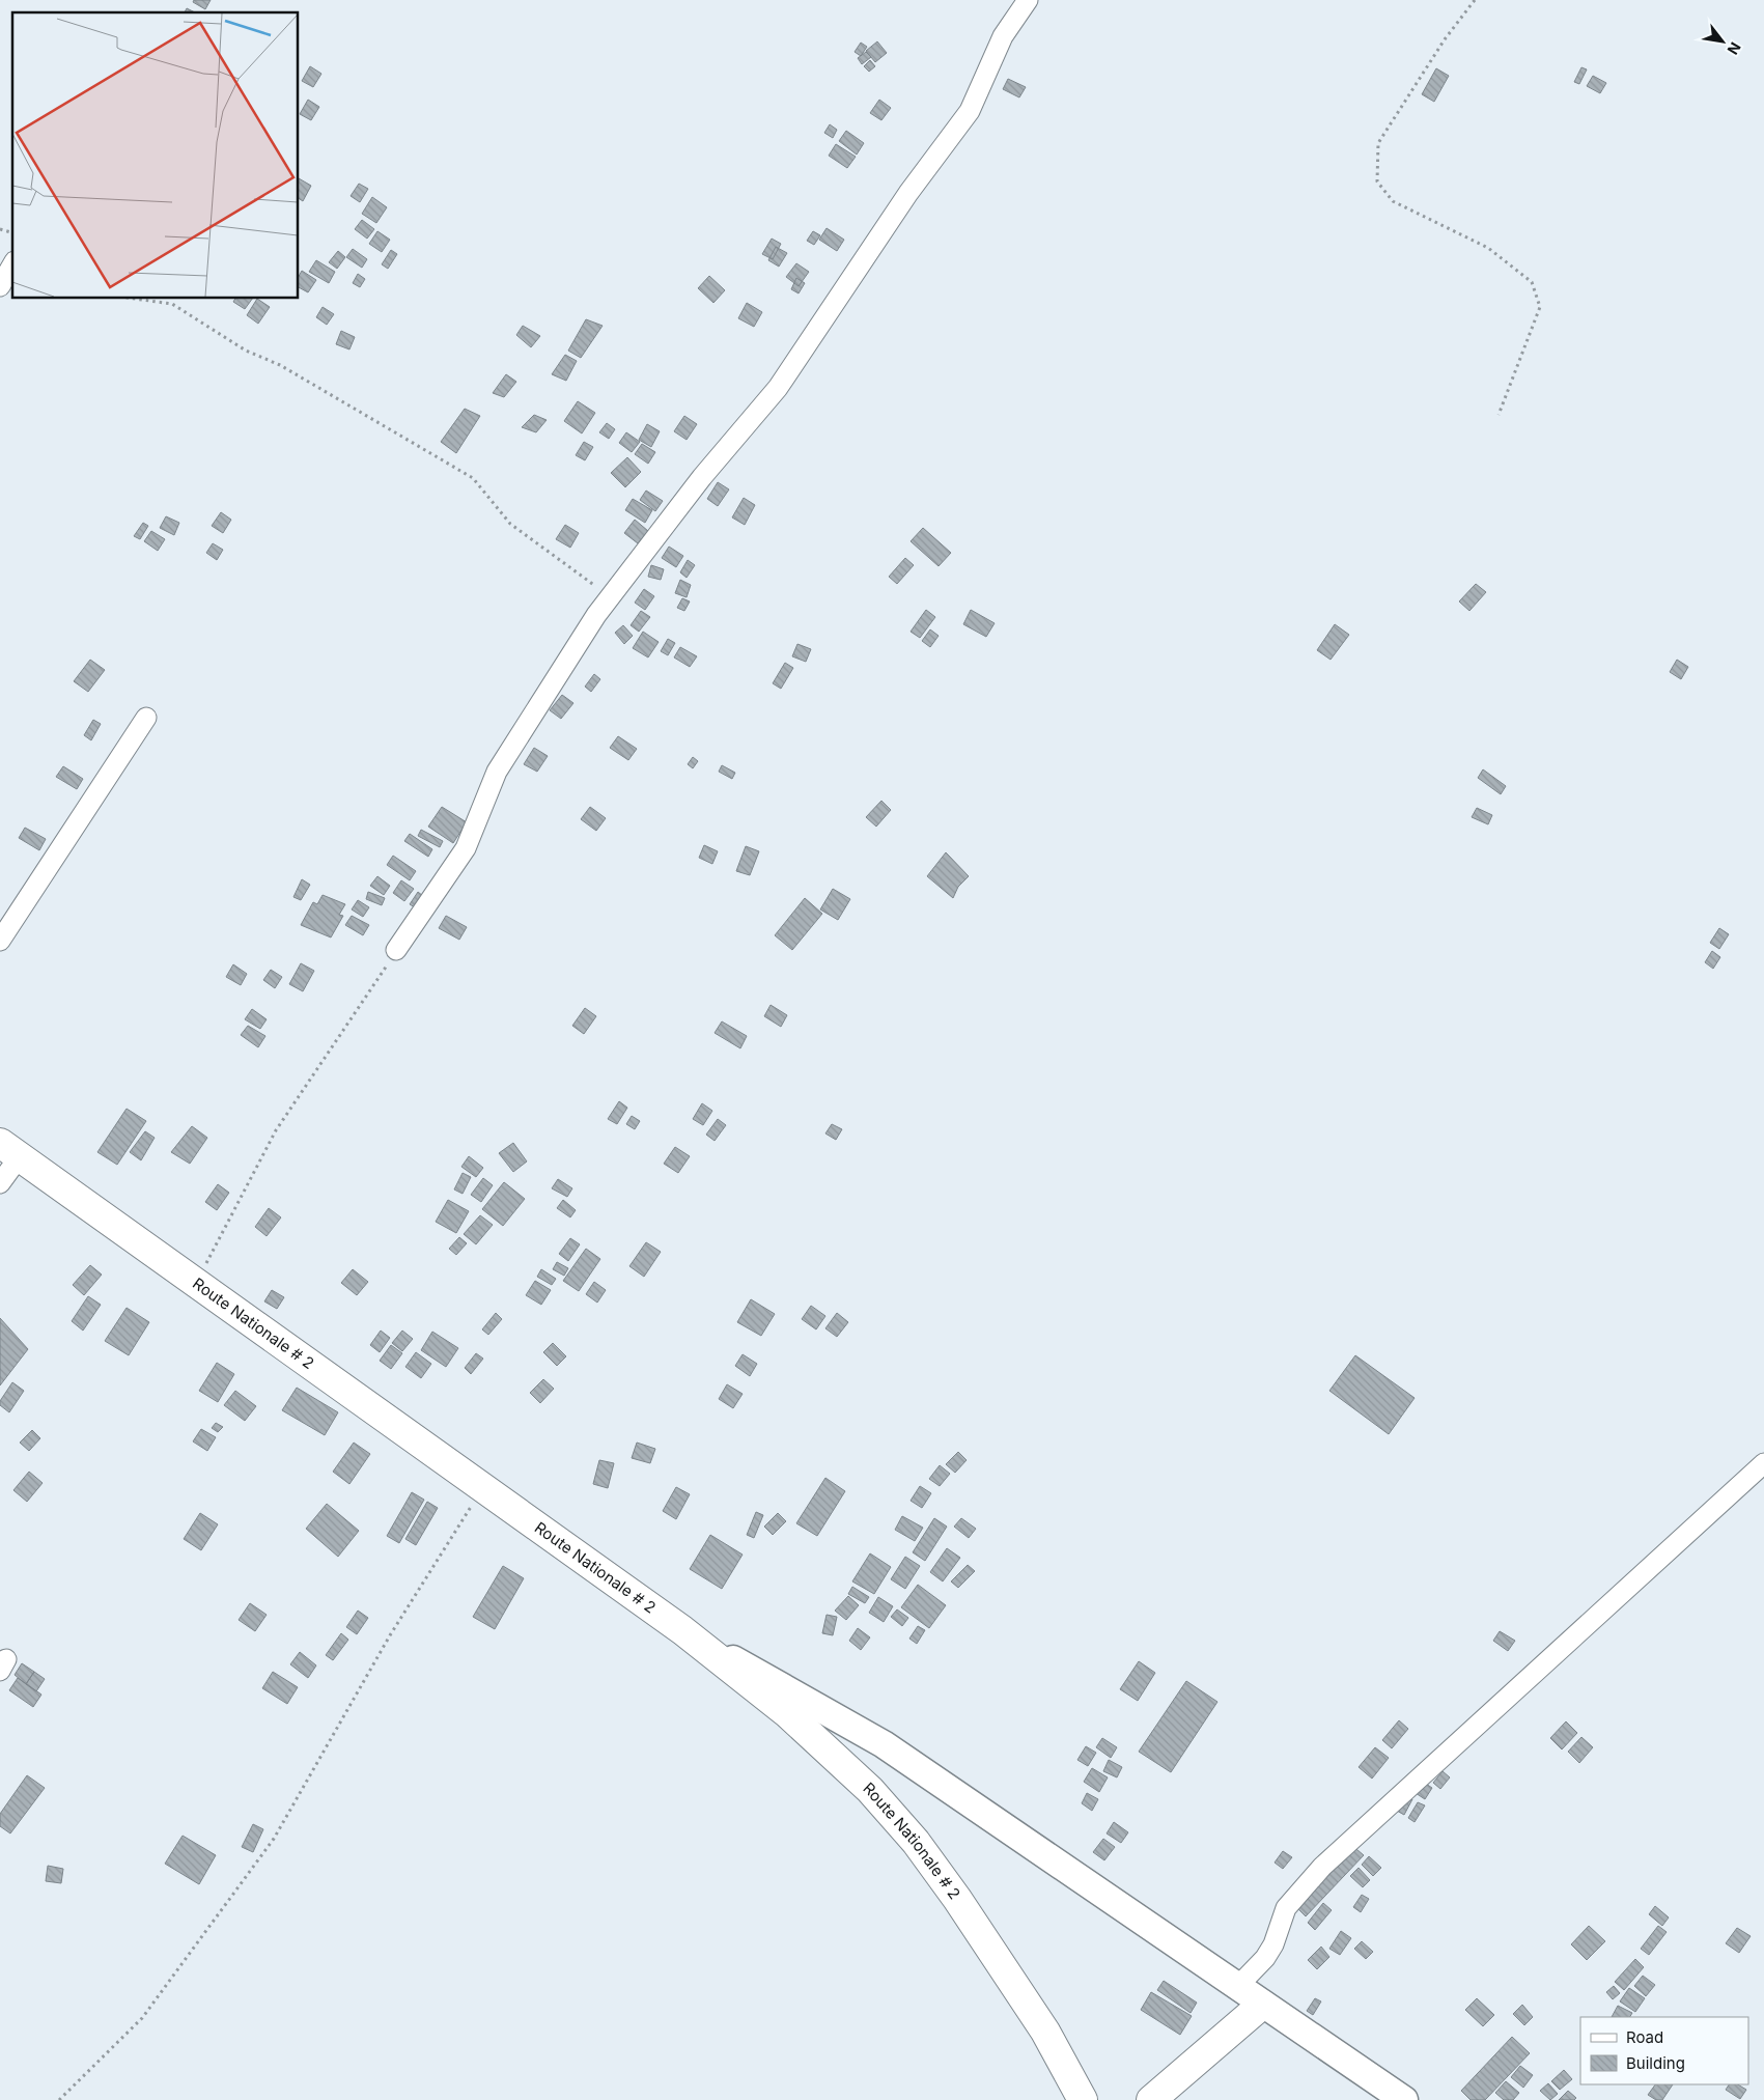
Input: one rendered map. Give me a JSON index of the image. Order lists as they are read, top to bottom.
{
  "streets": {
    "main road": ["Route Nationale # 2"]
  },
  "legend": ["Road", "Building"],
  "north": "bottom right"
}
